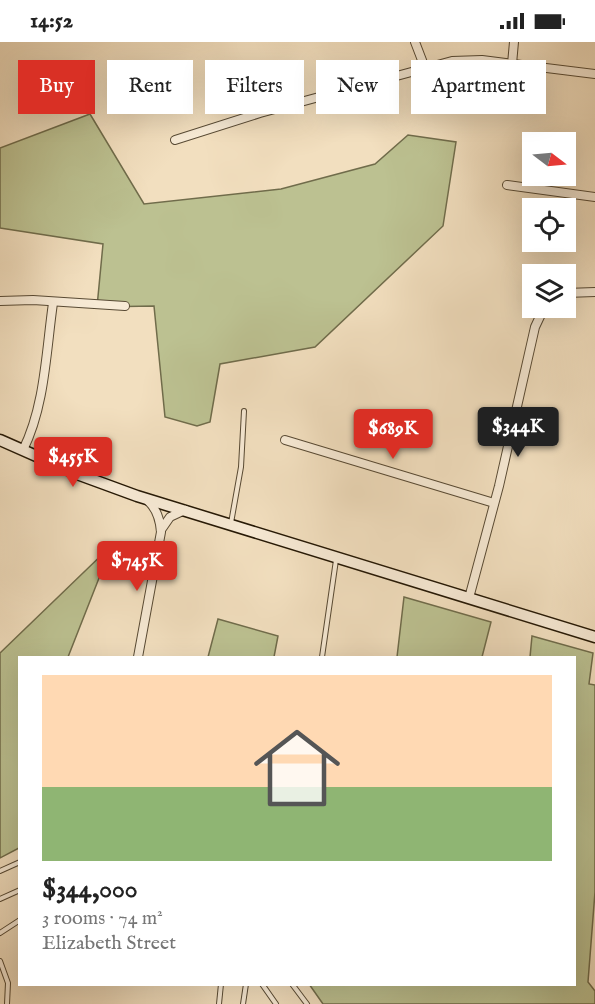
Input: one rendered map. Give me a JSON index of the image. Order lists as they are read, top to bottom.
{
  "north": "right",
  "page": {
    "status": "14:52",
    "chip": [
      "Buy",
      "Rent",
      "Filters",
      "New",
      "Apartment"
    ],
    "price": [
      "$344K",
      "$689K",
      "$455K",
      "$745K"
    ],
    "list": [
      {
        "name": "$344,000",
        "note": "3 rooms · 74 m² · Elizabeth Street"
      }
    ]
  }
}
